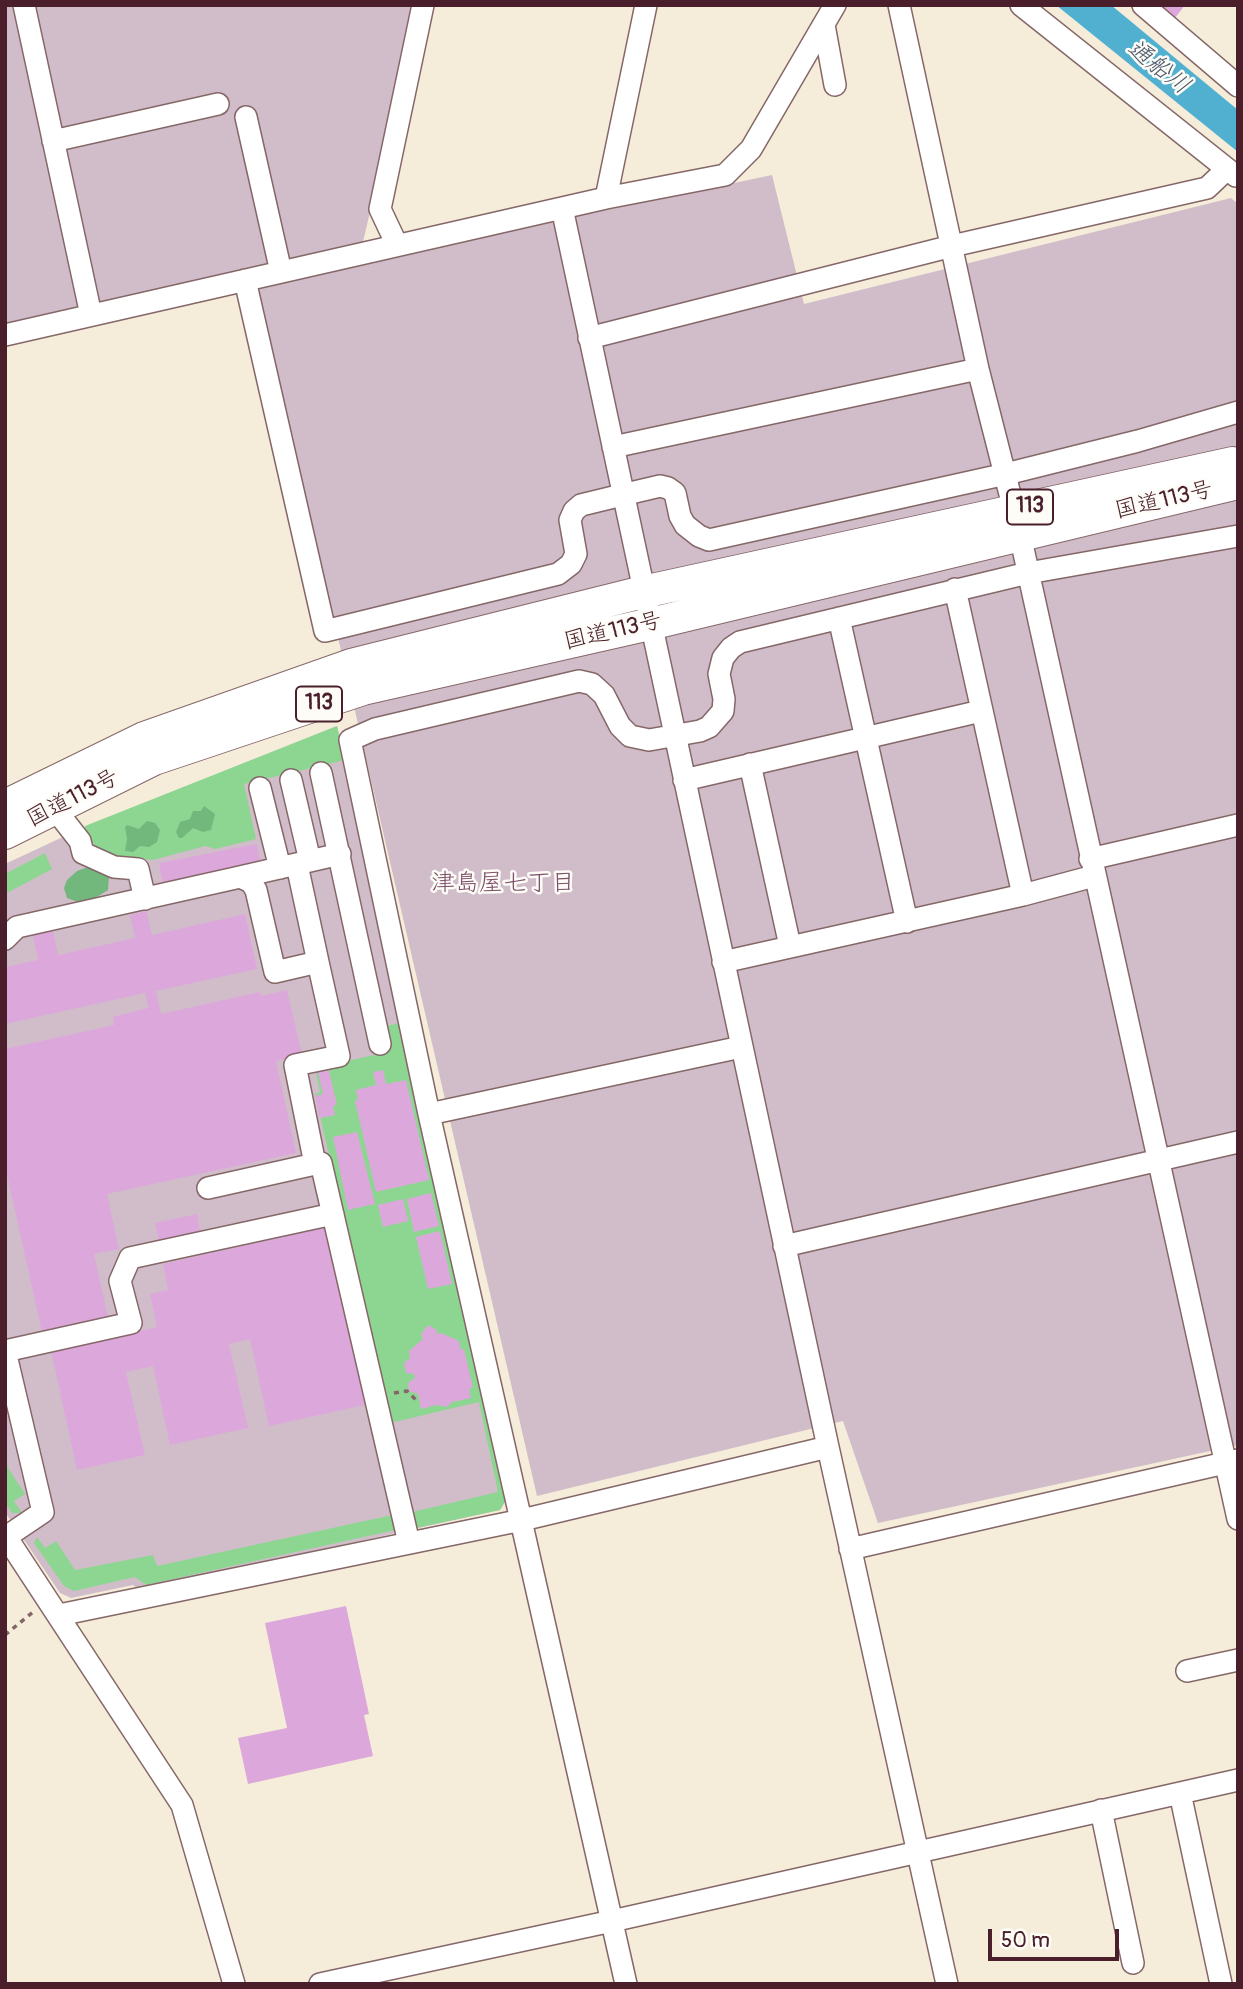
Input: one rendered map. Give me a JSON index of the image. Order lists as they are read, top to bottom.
{
  "streets": {
    "highway": ["国道113号", "113"]
  },
  "districts": ["津島屋七丁目"],
  "water": ["通船川"],
  "scale_bar": "50 m"
}
